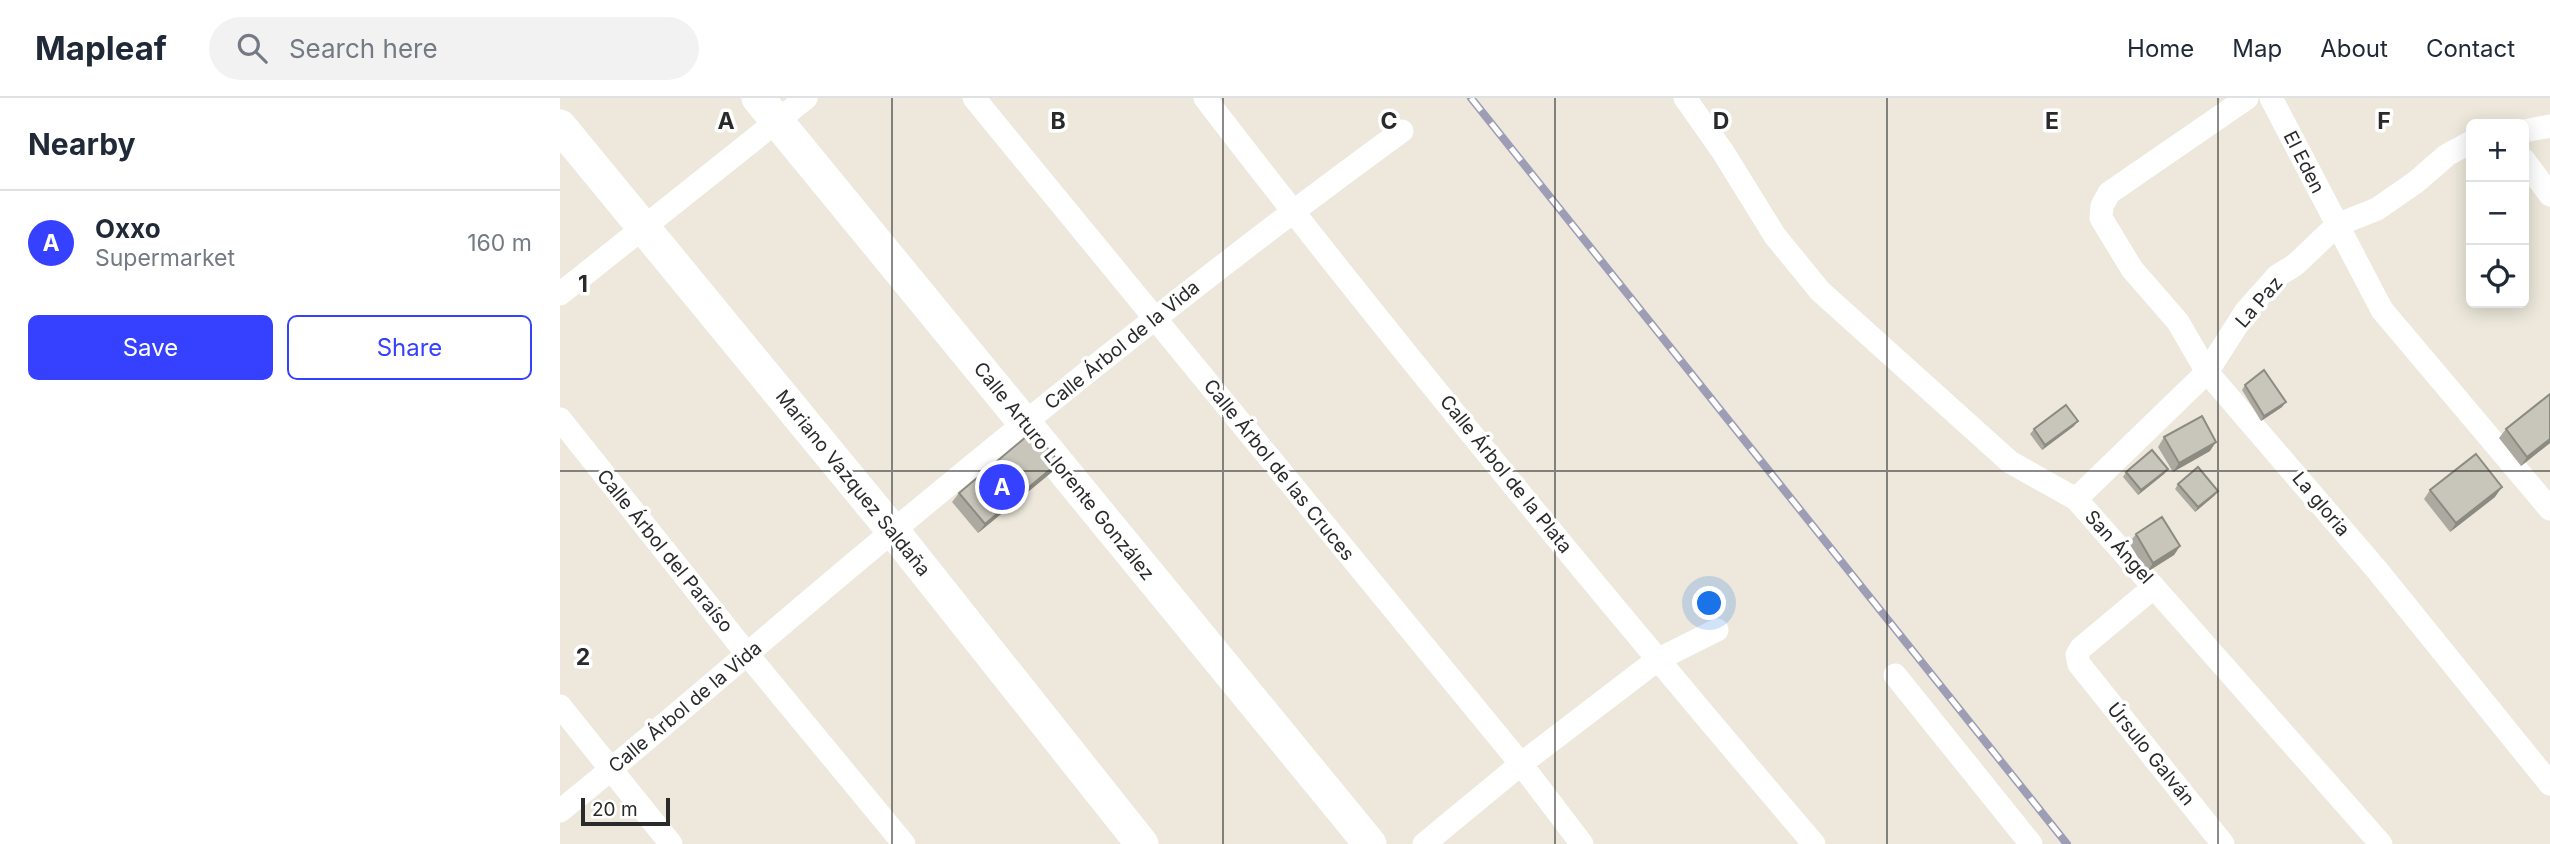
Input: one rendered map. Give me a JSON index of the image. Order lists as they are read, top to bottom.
{
  "streets": {
    "street": [
      "El Eden",
      "La Paz",
      "Calle Árbol de la Vida",
      "Calle Árbol de las Cruces",
      "Calle Arturo Llorente González",
      "Calle Árbol de la Plata",
      "Mariano Vazquez Saldaña",
      "La gloria",
      "San Ángel",
      "Calle Árbol del Paraíso",
      "Úrsulo Galván"
    ]
  },
  "crossings": [
    ["El Eden", "La Paz"],
    ["La Paz", "La gloria"],
    ["La Paz", "San Ángel"],
    ["Calle Árbol de la Vida", "Calle Árbol de las Cruces"],
    ["Calle Árbol de la Vida", "Calle Arturo Llorente González"],
    ["Calle Árbol de la Vida", "Calle Árbol de la Plata"],
    ["Calle Árbol de la Vida", "Mariano Vazquez Saldaña"],
    ["Calle Árbol de la Vida", "Calle Árbol del Paraíso"],
    ["San Ángel", "Úrsulo Galván"]
  ],
  "scale_bar": "20 m",
  "page": {
    "header": "Mapleaf",
    "search": "Search here",
    "nav": [
      "Home",
      "Map",
      "About",
      "Contact"
    ],
    "heading": "Nearby",
    "map_buttons": ["+", "−"],
    "list": [
      {
        "mark": "A",
        "name": "Oxxo",
        "note": "Supermarket",
        "value": "160 m"
      }
    ],
    "buttons": ["Save", "Share"],
    "pins": "A",
    "scale": "20 m"
  },
  "grid": {
    "columns": [
      "A",
      "B",
      "C",
      "D",
      "E",
      "F"
    ],
    "rows": ["1", "2"]
  }
}
